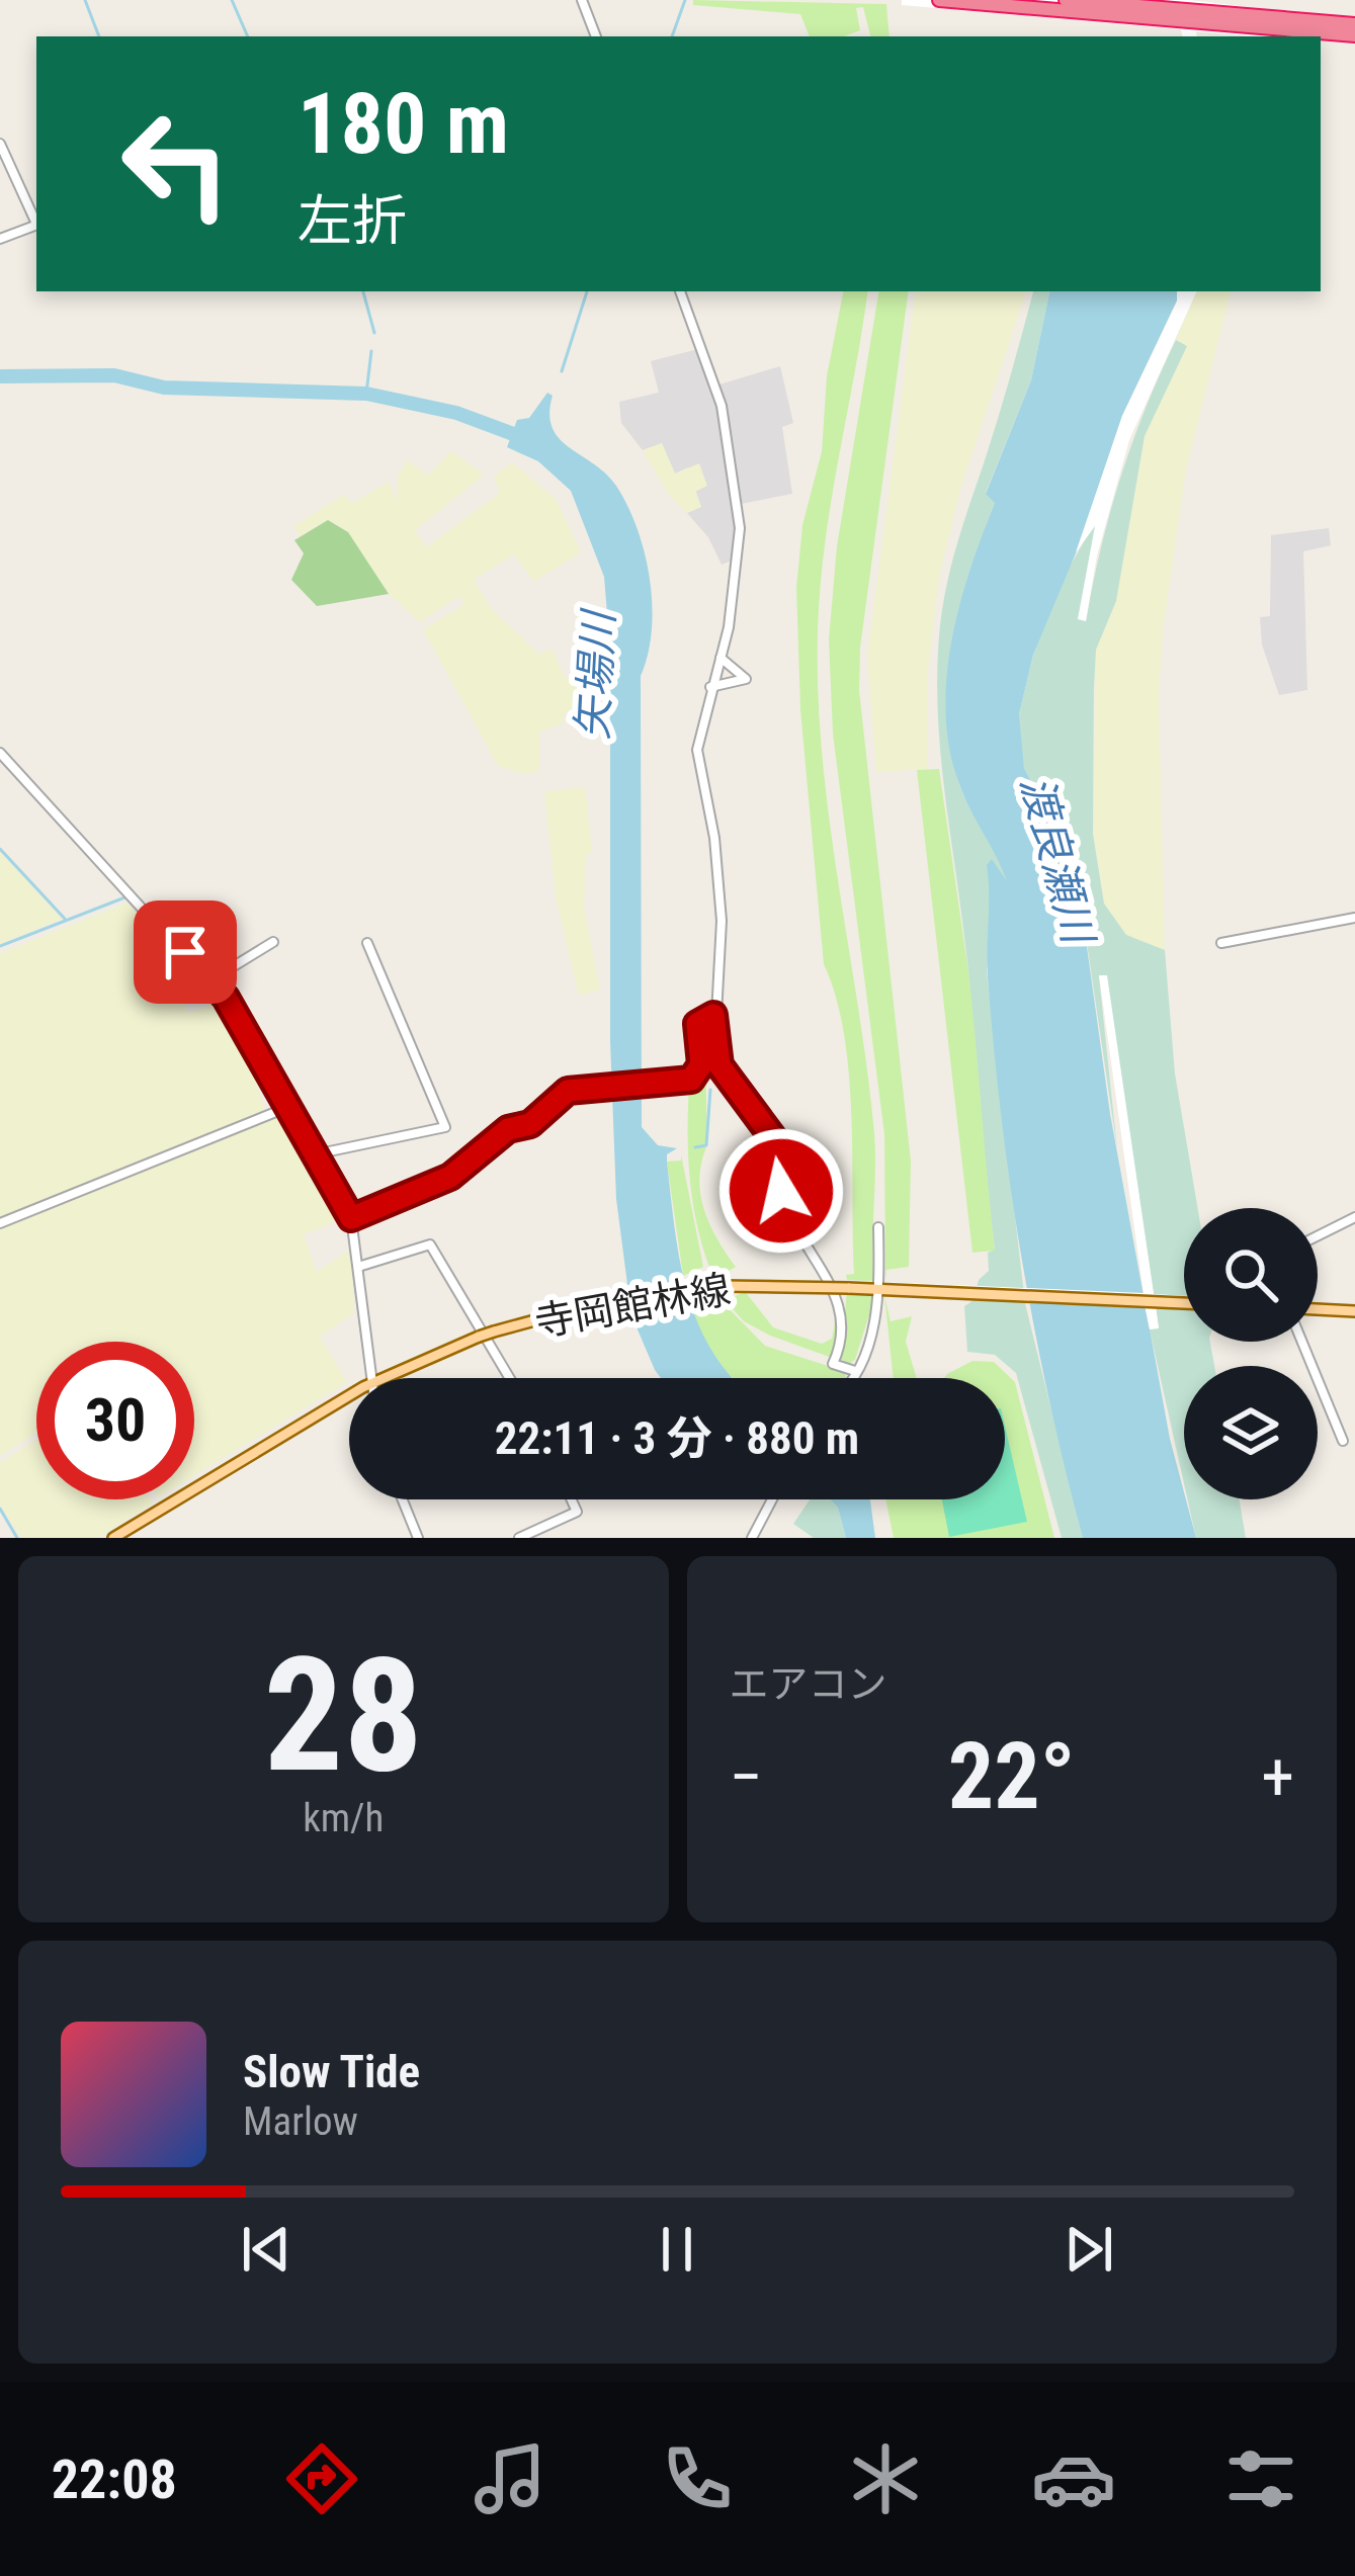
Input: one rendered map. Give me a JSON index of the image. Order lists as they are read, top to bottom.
{
  "streets": {
    "main road": ["寺岡館林線"]
  },
  "water": ["矢場川", "渡良瀬川"],
  "page": {
    "turn": ["180 m", "左折"],
    "limit": "30",
    "trip": "22:11 · 3 分 · 880 m",
    "tile": [
      ["28", "km/h"],
      "エアコン"
    ],
    "heat": ["−", "22°", "+"],
    "song": ["Slow Tide", "Marlow"],
    "tabs": "22:08"
  }
}
